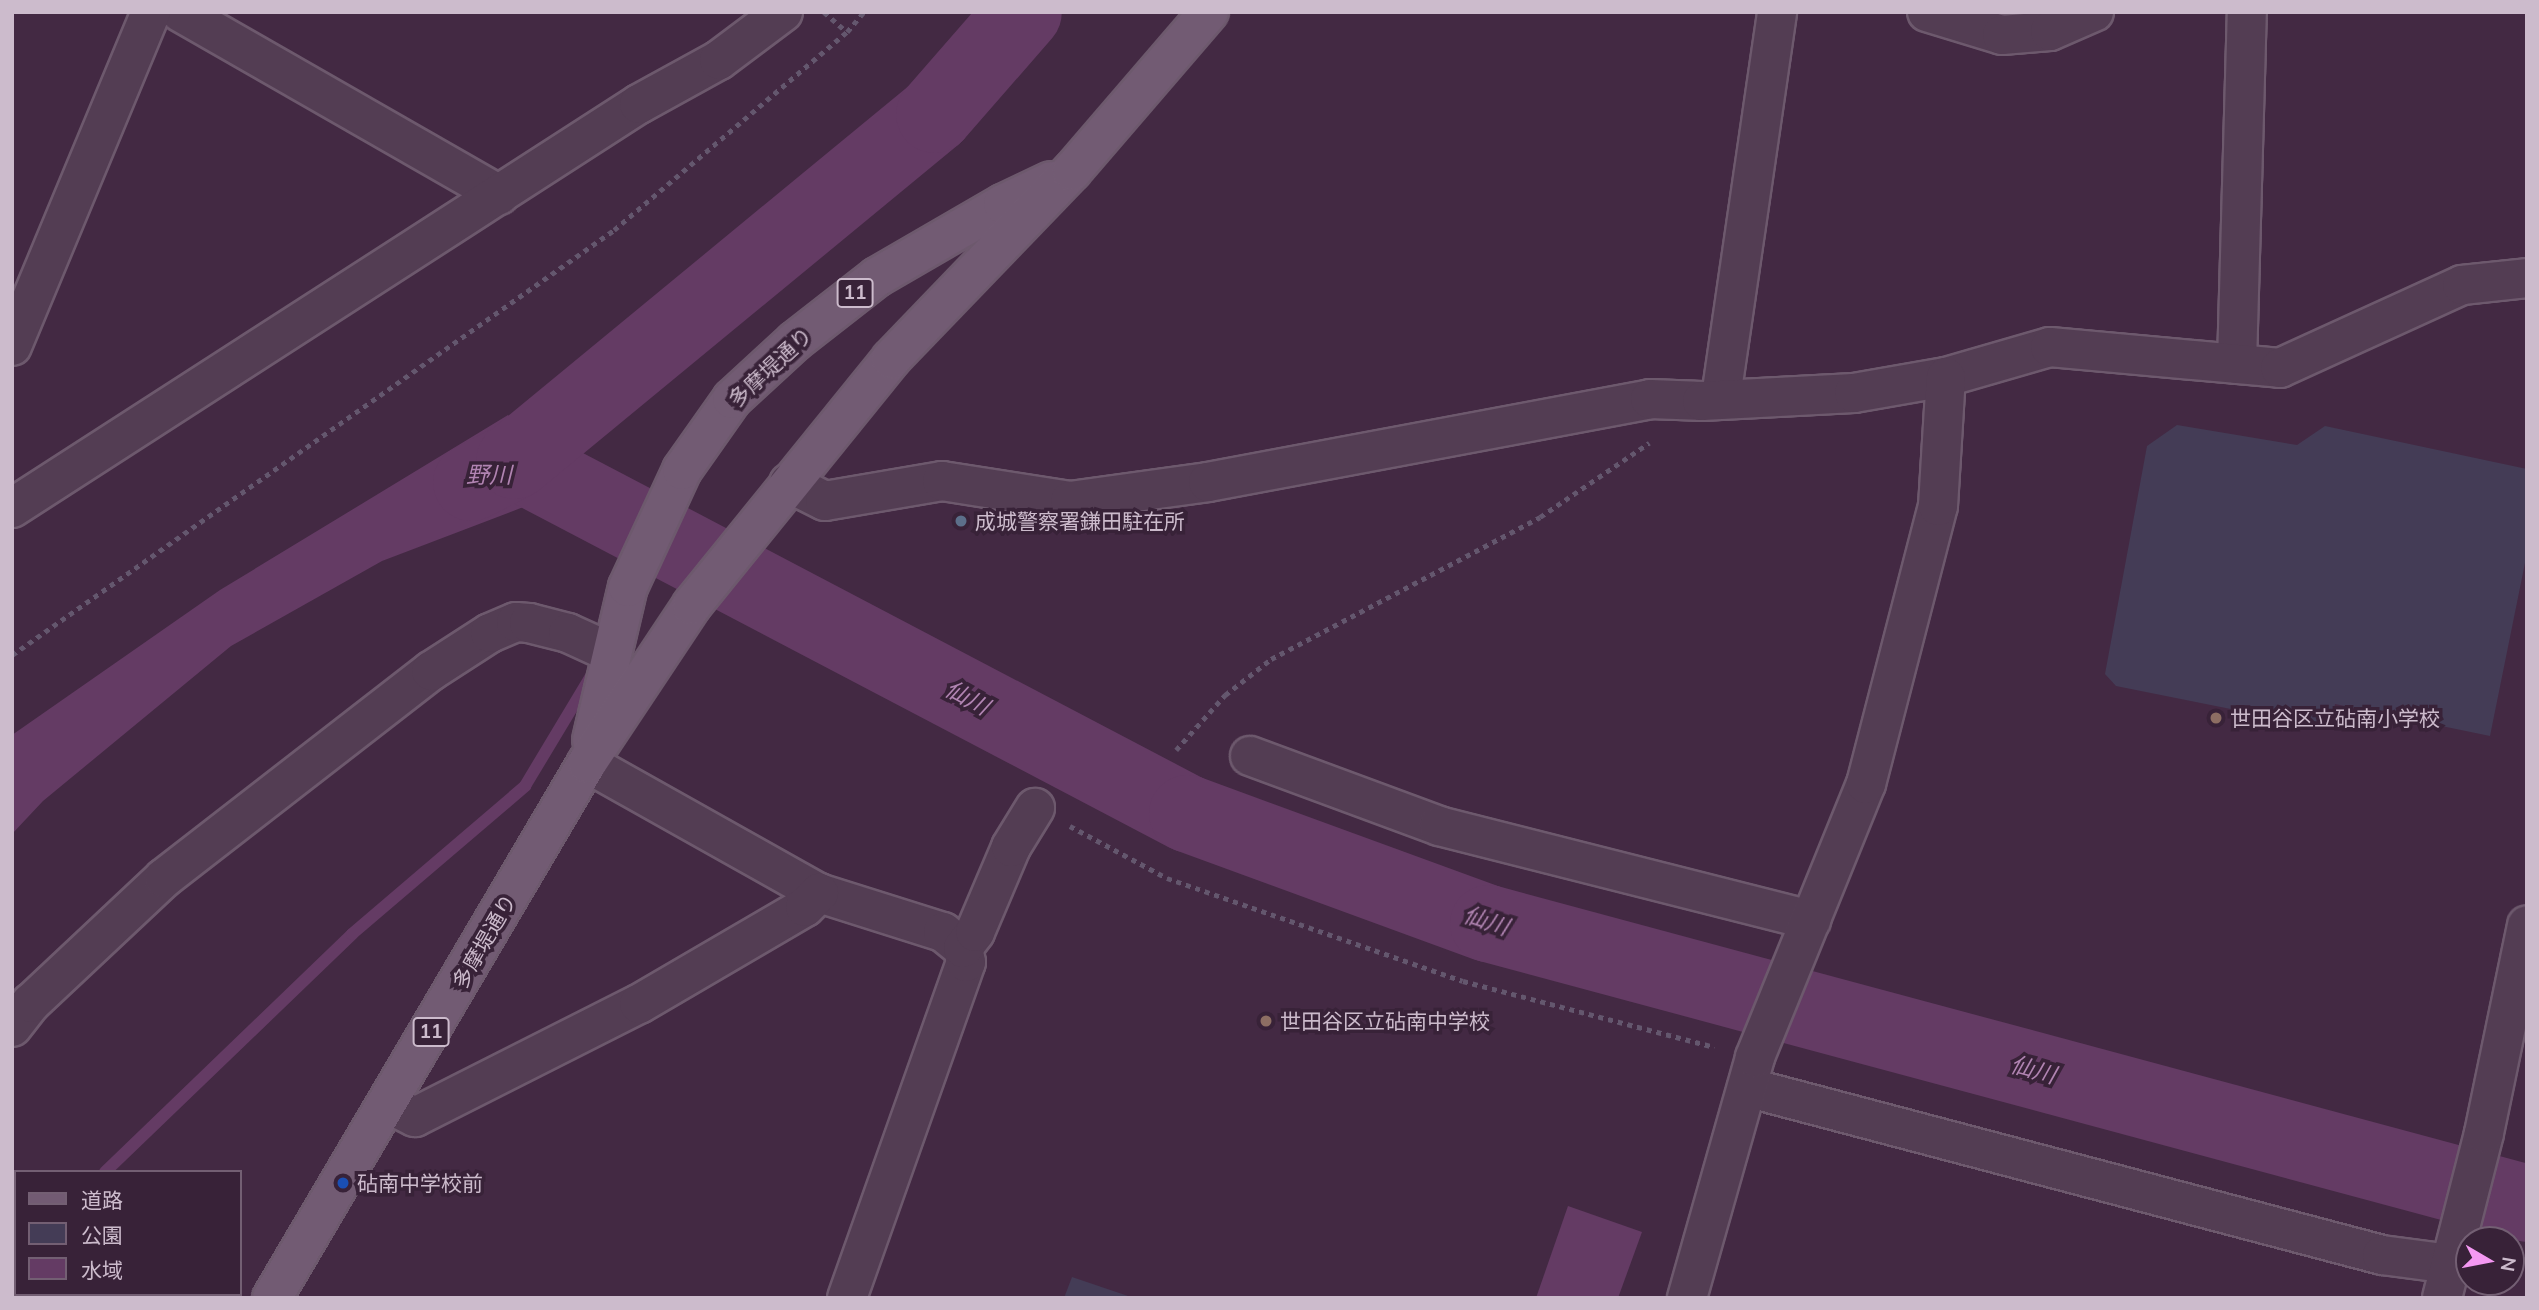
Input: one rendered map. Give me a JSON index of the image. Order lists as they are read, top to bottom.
{
  "streets": {
    "main road": ["11", "多摩堤通り"]
  },
  "water": ["野川", "仙川"],
  "places": [
    "成城警察署鎌田駐在所",
    "世田谷区立砧南小学校",
    "世田谷区立砧南中学校",
    "砧南中学校前"
  ],
  "legend": ["道路", "公園", "水域"],
  "north": "right"
}
